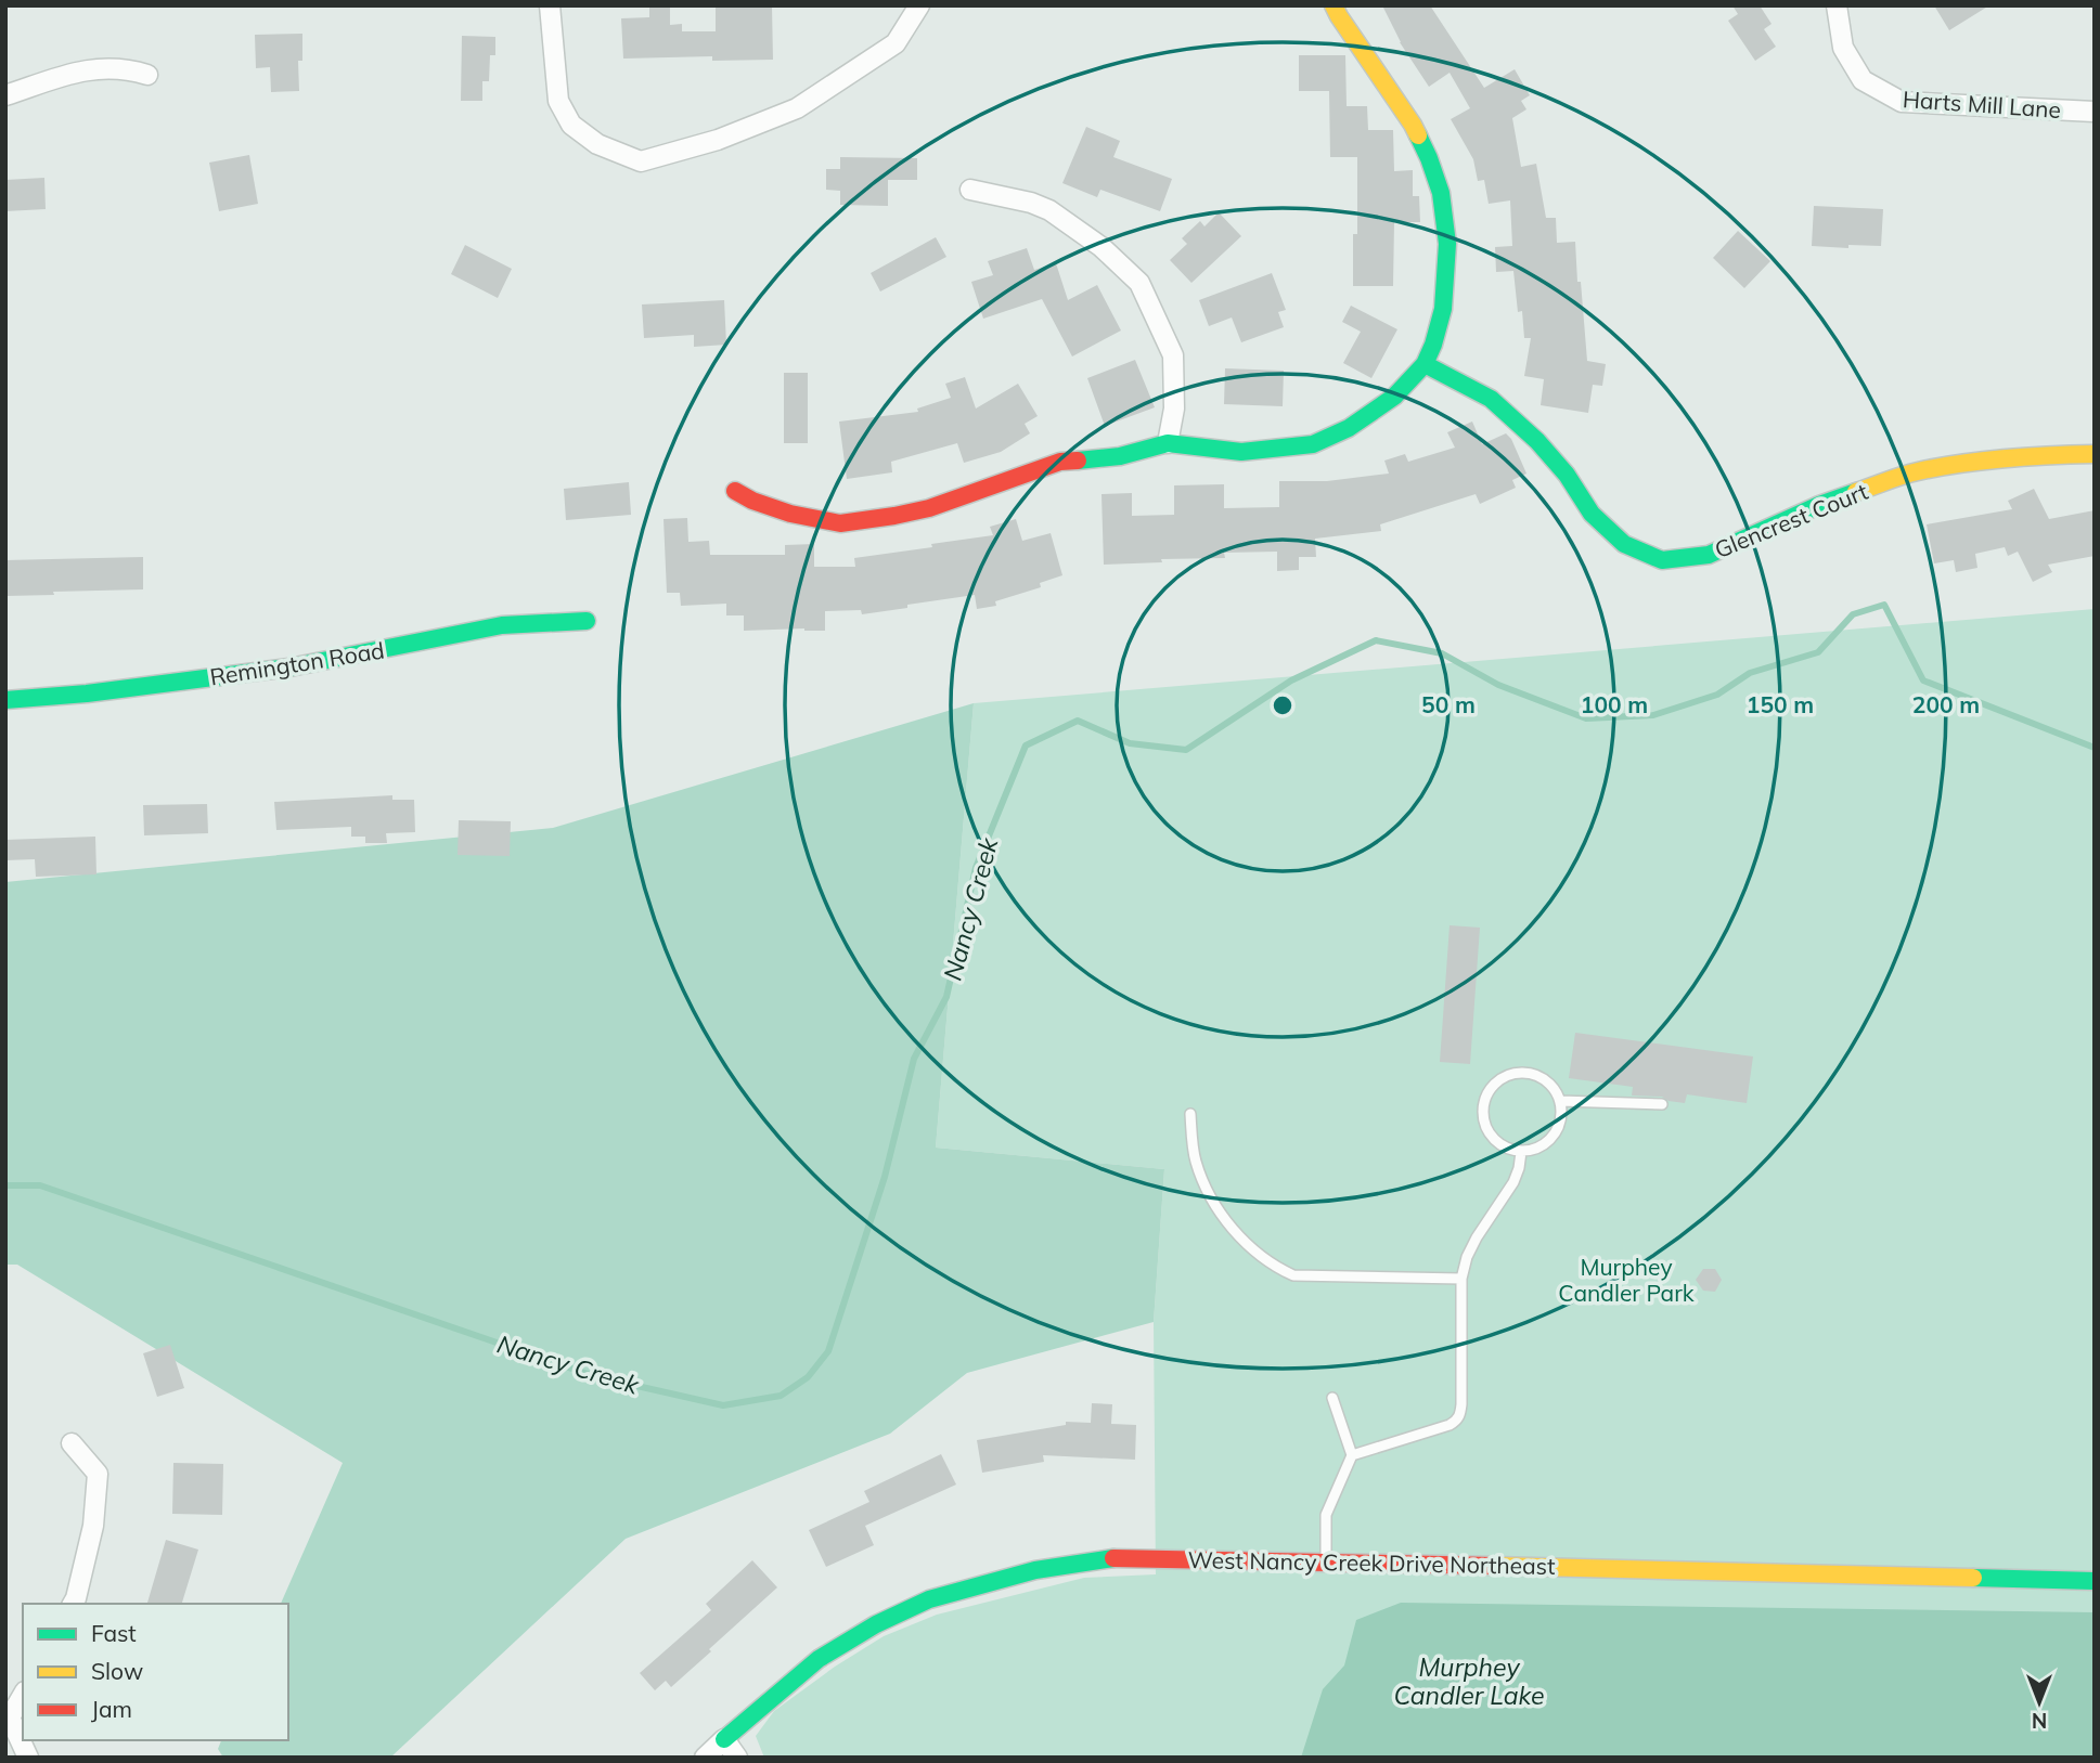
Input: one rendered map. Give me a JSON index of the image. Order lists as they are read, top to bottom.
{
  "streets": {
    "street": [
      "Harts Mill Lane",
      "Glencrest Court",
      "Remington Road",
      "West Nancy Creek Drive Northeast"
    ]
  },
  "water": ["Nancy Creek", "Murphey Candler Lake"],
  "parks": ["Murphey Candler Park"],
  "legend": ["Fast", "Slow", "Jam"],
  "north": "bottom",
  "rings": [
    "50 m",
    "100 m",
    "150 m",
    "200 m"
  ]
}
